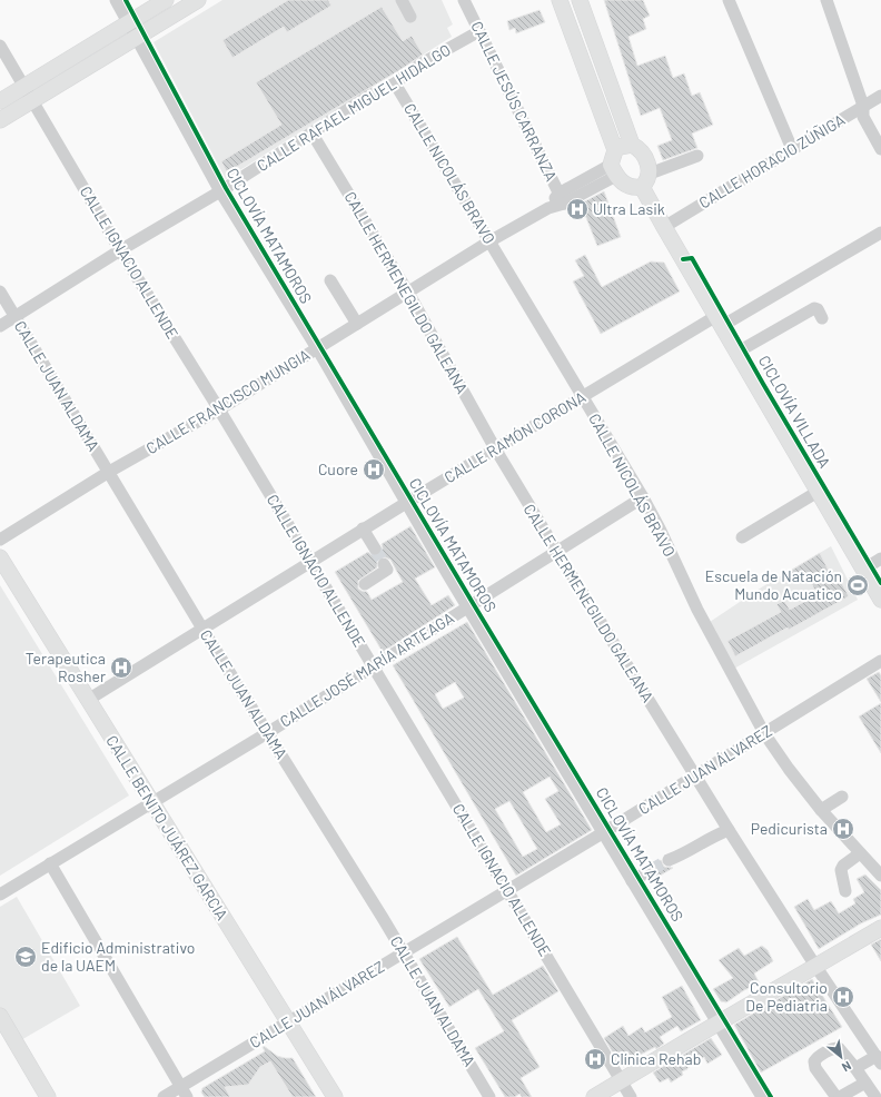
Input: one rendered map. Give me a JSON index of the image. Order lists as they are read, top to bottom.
{
  "streets": {
    "main road": ["CALLE BENITO JUÁREZ GARCIA"],
    "street": [
      "CALLE JESÚS CARRANZA",
      "CALLE RAFAEL MIGUEL HIDALGO",
      "CALLE HORACIO ZÚÑIGA",
      "CALLE NICOLÁS BRAVO",
      "CALLE IGNACIO ALLENDE",
      "CALLE HERMENEGILDO GALEANA",
      "CALLE JUAN ALDAMA",
      "CALLE FRANCISCO MUNGIA",
      "CALLE RAMÓN CORONA",
      "CALLE JOSÉ MARÍA ARTEAGA",
      "CALLE JUAN ÁLVAREZ"
    ],
    "cycle path": ["CICLOVÍA MATAMOROS", "CICLOVÍA VILLADA"]
  },
  "crossings": [
    ["CALLE JESÚS CARRANZA", "CALLE RAFAEL MIGUEL HIDALGO"],
    ["CALLE JESÚS CARRANZA", "CALLE FRANCISCO MUNGIA"],
    ["CALLE RAFAEL MIGUEL HIDALGO", "CALLE NICOLÁS BRAVO"],
    ["CALLE RAFAEL MIGUEL HIDALGO", "CALLE IGNACIO ALLENDE"],
    ["CALLE RAFAEL MIGUEL HIDALGO", "CALLE HERMENEGILDO GALEANA"],
    ["CALLE RAFAEL MIGUEL HIDALGO", "CALLE JUAN ALDAMA"],
    ["CALLE NICOLÁS BRAVO", "CALLE FRANCISCO MUNGIA"],
    ["CALLE NICOLÁS BRAVO", "CALLE RAMÓN CORONA"],
    ["CALLE NICOLÁS BRAVO", "CALLE JOSÉ MARÍA ARTEAGA"],
    ["CALLE NICOLÁS BRAVO", "CALLE JUAN ÁLVAREZ"],
    ["CALLE IGNACIO ALLENDE", "CALLE FRANCISCO MUNGIA"],
    ["CALLE IGNACIO ALLENDE", "CALLE RAMÓN CORONA"],
    ["CALLE IGNACIO ALLENDE", "CALLE JOSÉ MARÍA ARTEAGA"],
    ["CALLE IGNACIO ALLENDE", "CALLE JUAN ÁLVAREZ"],
    ["CALLE HERMENEGILDO GALEANA", "CALLE FRANCISCO MUNGIA"],
    ["CALLE HERMENEGILDO GALEANA", "CALLE RAMÓN CORONA"],
    ["CALLE HERMENEGILDO GALEANA", "CALLE JOSÉ MARÍA ARTEAGA"],
    ["CALLE HERMENEGILDO GALEANA", "CALLE JUAN ÁLVAREZ"],
    ["CALLE JUAN ALDAMA", "CALLE FRANCISCO MUNGIA"],
    ["CALLE JUAN ALDAMA", "CALLE RAMÓN CORONA"],
    ["CALLE JUAN ALDAMA", "CALLE JOSÉ MARÍA ARTEAGA"],
    ["CALLE JUAN ALDAMA", "CALLE JUAN ÁLVAREZ"],
    ["CALLE RAMÓN CORONA", "CALLE BENITO JUÁREZ GARCIA"],
    ["CALLE JOSÉ MARÍA ARTEAGA", "CALLE BENITO JUÁREZ GARCIA"],
    ["CALLE JUAN ÁLVAREZ", "CALLE BENITO JUÁREZ GARCIA"]
  ],
  "places": {
    "hospital": [
      "Ultra Lasik",
      "Cuore",
      "Terapeutica Rosher",
      "Pedicurista",
      "Consultorio De Pediatria",
      "Clínica Rehab"
    ],
    "sports": ["Escuela de Natación Mundo Acuatico"],
    "school or university": ["Edificio Administrativo de la UAEM"]
  },
  "north": "bottom right"
}
